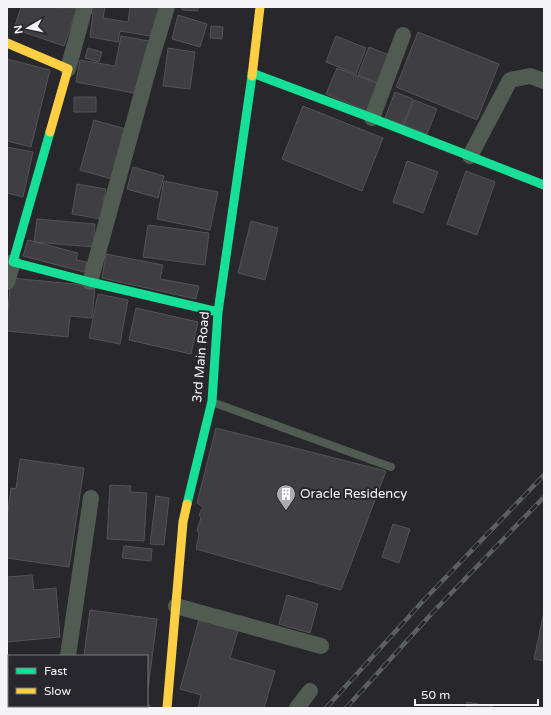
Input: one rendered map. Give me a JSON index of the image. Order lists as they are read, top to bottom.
{
  "streets": {
    "street": ["3rd Main Road"]
  },
  "places": {
    "building": ["Oracle Residency"]
  },
  "legend": ["Fast", "Slow"],
  "scale_bar": "50 m",
  "north": "left"
}
